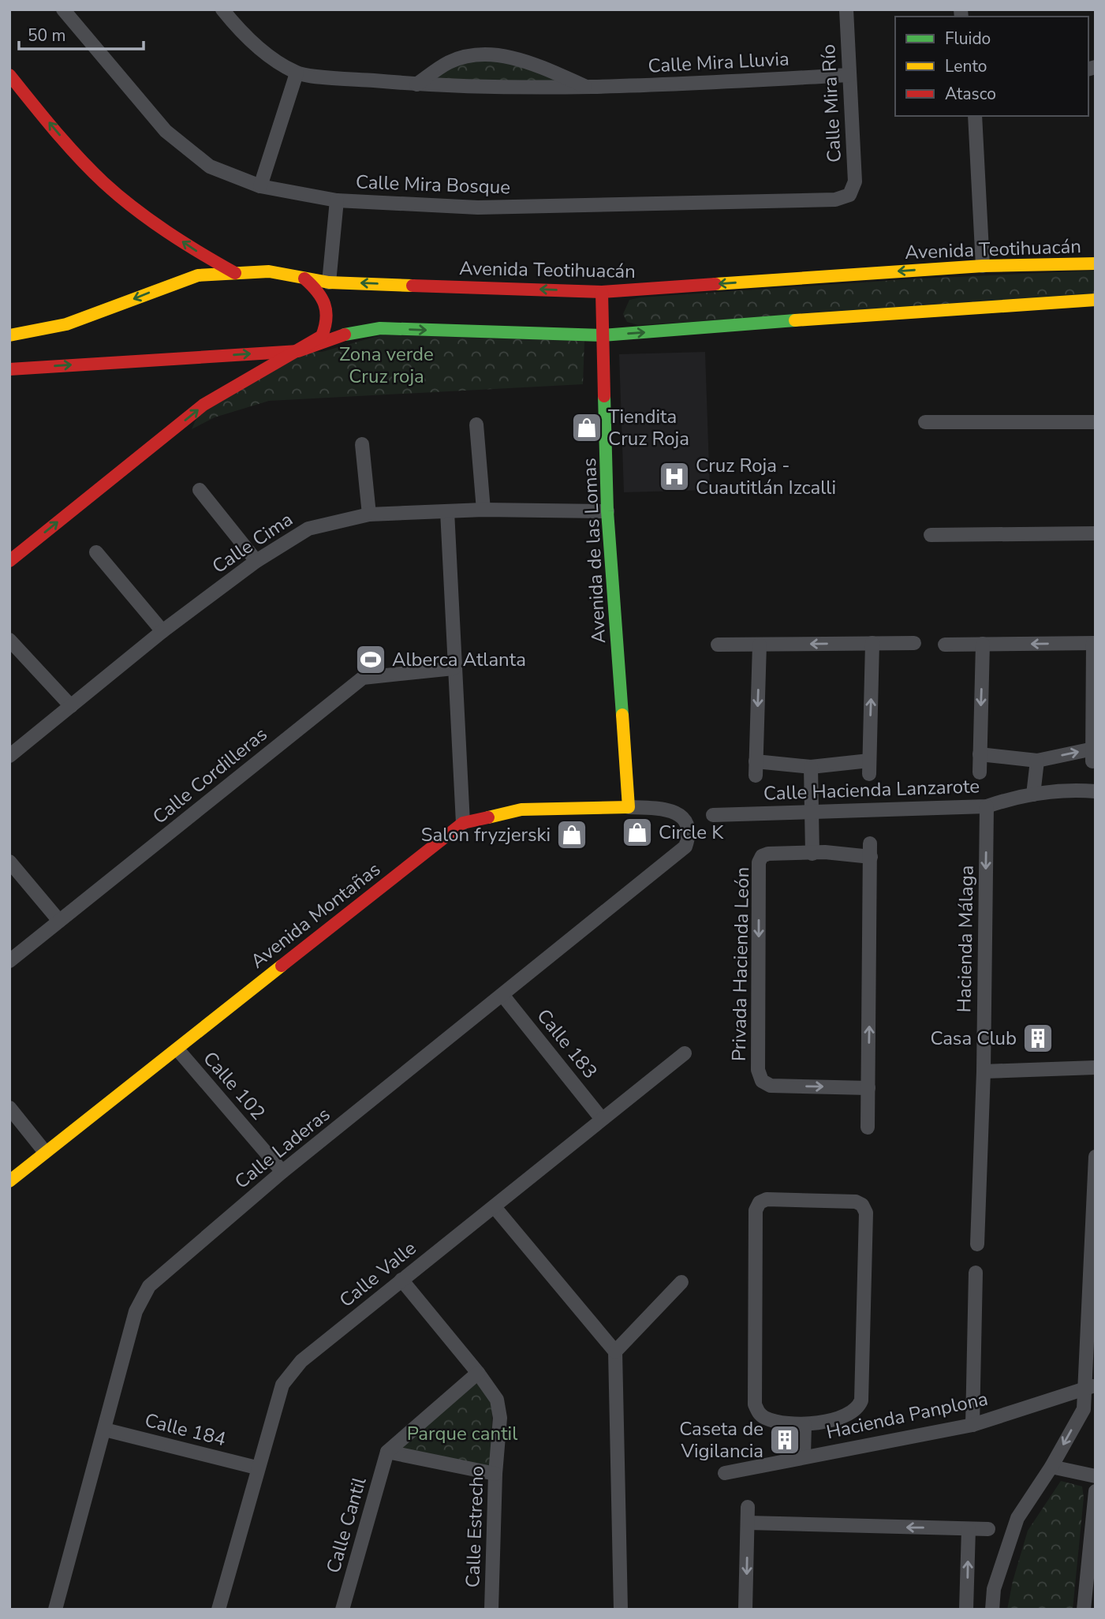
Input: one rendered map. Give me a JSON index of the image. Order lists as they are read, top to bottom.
{
  "streets": {
    "main road": ["Avenida Teotihuacán", "Avenida de las Lomas", "Avenida Montañas"],
    "street": [
      "Calle Mira Lluvia",
      "Calle Mira Río",
      "Calle Mira Bosque",
      "Calle Cima",
      "Calle Cordilleras",
      "Calle Hacienda Lanzarote",
      "Hacienda Málaga",
      "Privada Hacienda León",
      "Calle 183",
      "Calle 102",
      "Calle Laderas",
      "Calle Valle",
      "Hacienda Panplona",
      "Calle 184",
      "Calle Cantil",
      "Calle Estrecho"
    ]
  },
  "crossings": [
    ["Calle Mira Lluvia", "Calle Mira Río"],
    ["Calle Mira Río", "Calle Mira Bosque"],
    ["Avenida Teotihuacán", "Avenida de las Lomas"],
    ["Calle Cima", "Avenida de las Lomas"],
    ["Avenida de las Lomas", "Avenida Montañas"],
    ["Calle Hacienda Lanzarote", "Hacienda Málaga"],
    ["Avenida Montañas", "Calle 102"],
    ["Avenida Montañas", "Calle Laderas"],
    ["Calle 183", "Calle Laderas"],
    ["Calle 183", "Calle Valle"],
    ["Calle 102", "Calle Laderas"],
    ["Calle Laderas", "Calle 184"],
    ["Calle Valle", "Calle 184"],
    ["Calle Valle", "Calle Estrecho"]
  ],
  "one_way": ["Hacienda Málaga"],
  "parks": ["Zona verde Cruz roja", "Parque cantil"],
  "places": {
    "shop": ["Tiendita Cruz Roja", "Circle K", "Salon fryzjerski"],
    "hospital": ["Cruz Roja - Cuautitlán Izcalli"],
    "sports": ["Alberca Atlanta"],
    "building": ["Casa Club", "Caseta de Vigilancia"]
  },
  "legend": ["Fluido", "Lento", "Atasco"],
  "scale_bar": "50 m"
}
